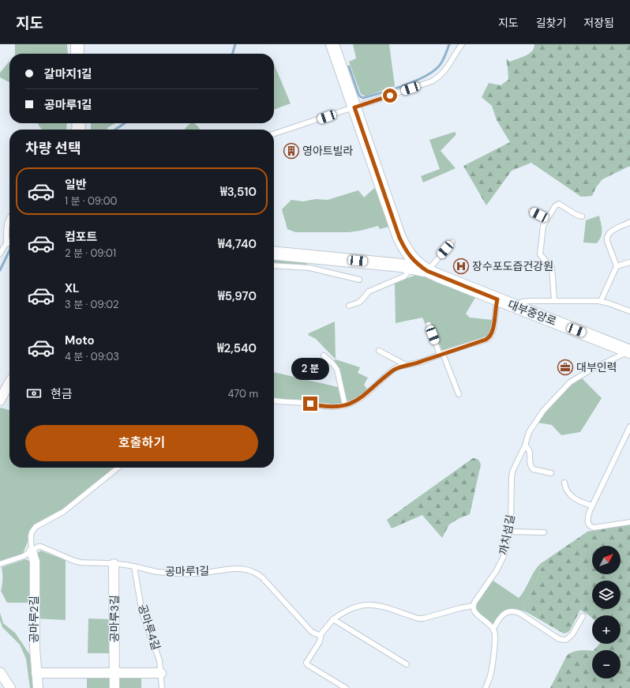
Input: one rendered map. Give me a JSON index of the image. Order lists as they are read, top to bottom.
{
  "streets": {
    "street": ["대부중앙로", "공마루3길", "공마루2길"],
    "lane": ["까치섬길", "공마루1길", "공마루4길"]
  },
  "crossings": [
    ["대부중앙로", "까치섬길"],
    ["공마루1길", "공마루3길"],
    ["공마루1길", "공마루2길"],
    ["공마루1길", "공마루4길"]
  ],
  "places": {
    "building": ["영아트빌라"],
    "hospital": ["장수포도즙건강원"],
    "office": ["대부인력"]
  },
  "north": "top right",
  "page": {
    "header": "지도",
    "nav": ["지도", "길찾기", "저장됨"],
    "banner": ["갈마지1길", "공마루1길"],
    "heading": "차량 선택",
    "list": [
      {
        "name": "일반",
        "note": "1 분 · 09:00",
        "value": "₩3,510"
      },
      {
        "name": "컴포트",
        "note": "2 분 · 09:01",
        "value": "₩4,740"
      },
      {
        "name": "XL",
        "note": "3 분 · 09:02",
        "value": "₩5,970"
      },
      {
        "name": "Moto",
        "note": "4 분 · 09:03",
        "value": "₩2,540"
      }
    ],
    "bubble": "2 분",
    "pay": ["현금", "470 m"],
    "buttons": "호출하기",
    "map_buttons": ["+", "−"]
  }
}
